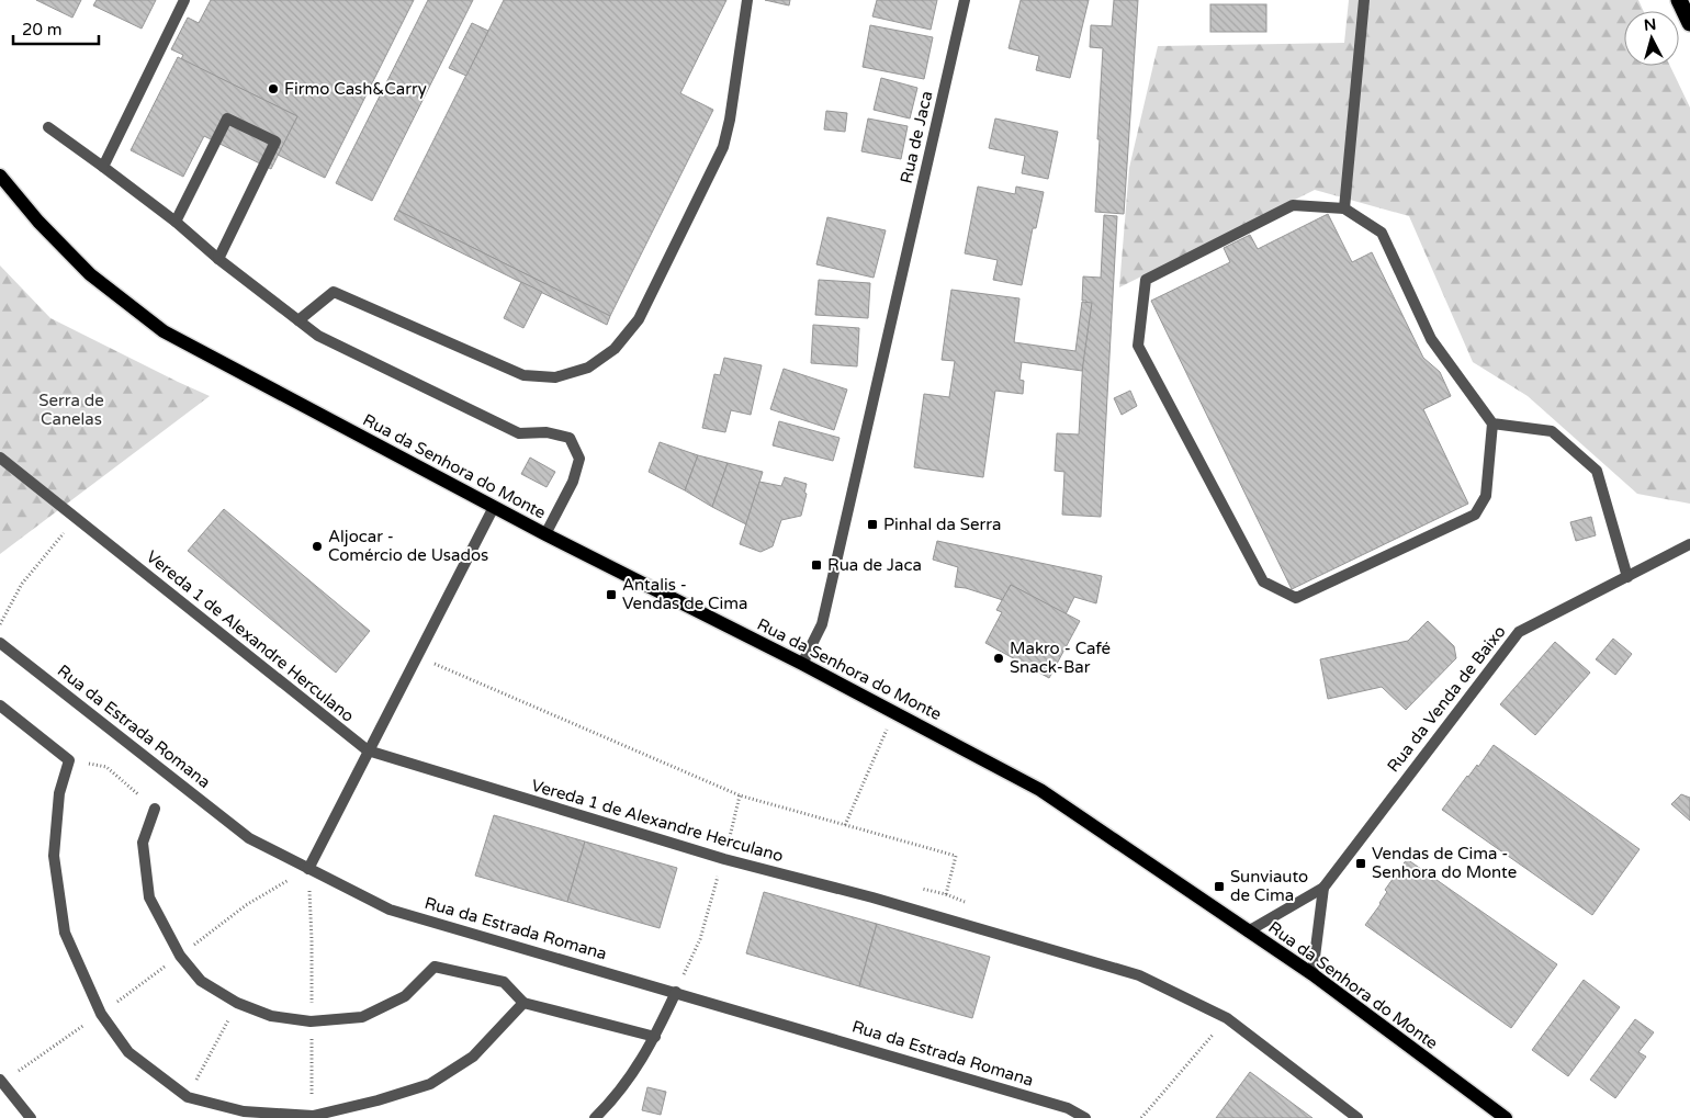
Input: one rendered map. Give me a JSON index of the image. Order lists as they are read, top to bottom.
{
  "streets": {
    "main road": ["Rua da Senhora do Monte"],
    "street": [
      "Rua de Jaca",
      "Vereda 1 de Alexandre Herculano",
      "Rua da Venda de Baixo",
      "Rua da Estrada Romana"
    ]
  },
  "crossings": [
    ["Rua de Jaca", "Rua da Senhora do Monte"]
  ],
  "parks": ["Serra de Canelas"],
  "places": {
    "other": ["Firmo Cash&Carry", "Aljocar - Comércio de Usados", "Makro - Café Snack-Bar"],
    "transit": [
      "Pinhal da Serra",
      "Rua de Jaca",
      "Antalis - Vendas de Cima",
      "Vendas de Cima - Senhora do Monte",
      "Sunviauto de Cima"
    ]
  },
  "scale_bar": "20 m",
  "north": "top"
}
